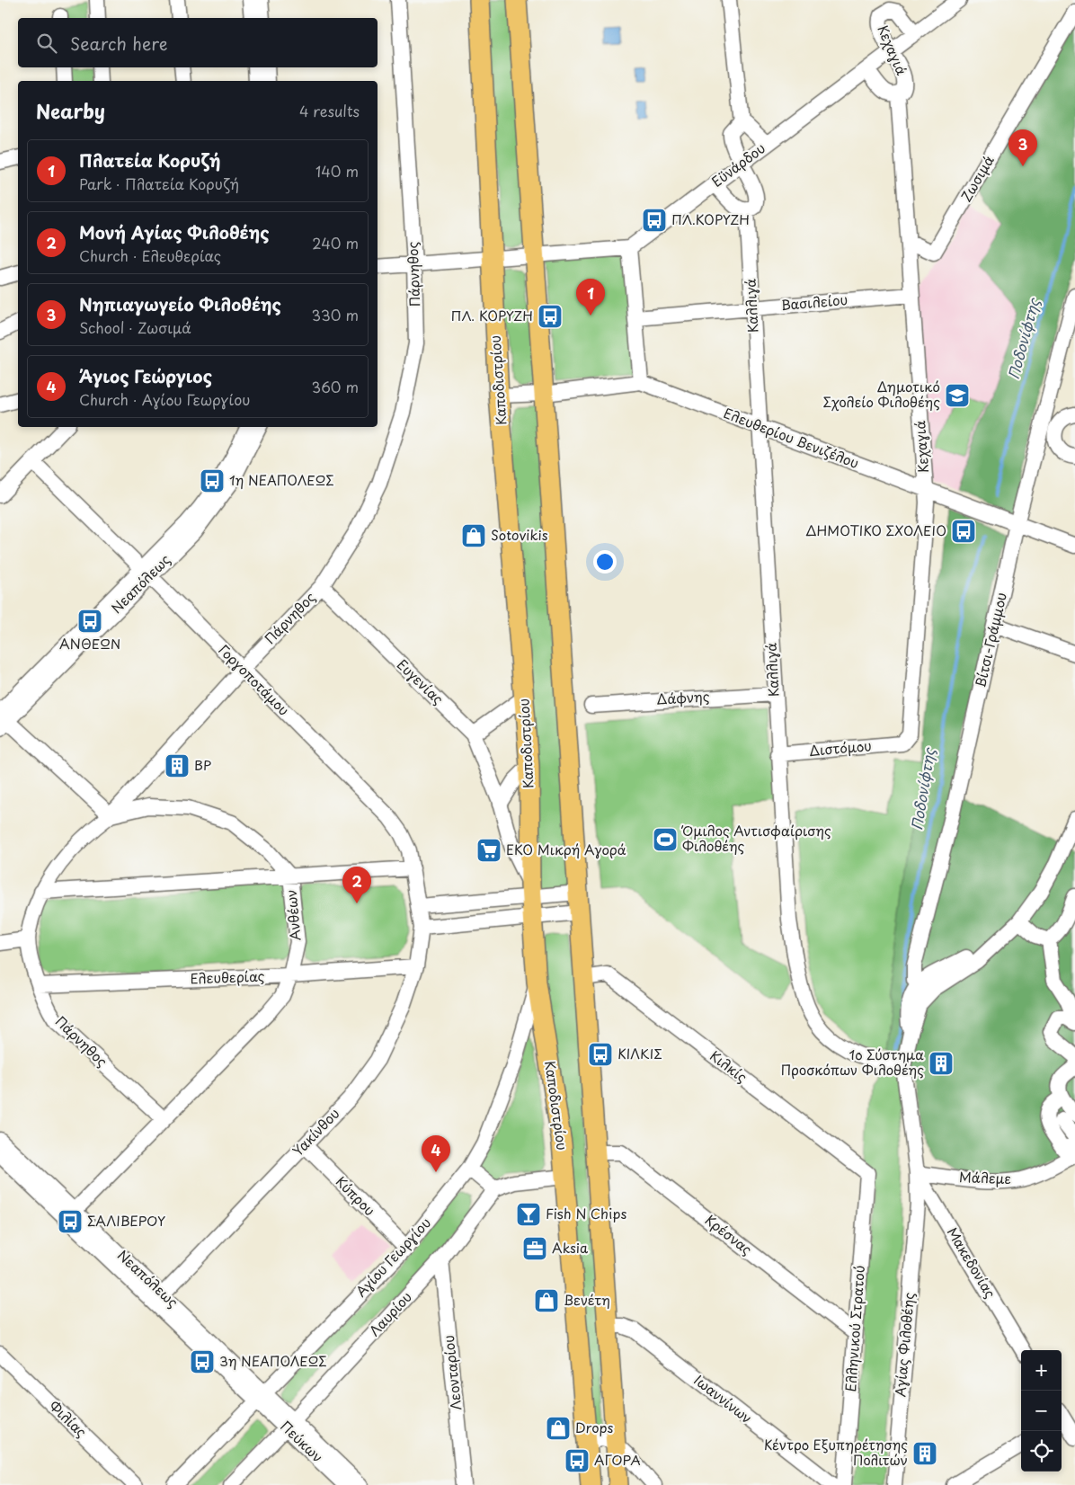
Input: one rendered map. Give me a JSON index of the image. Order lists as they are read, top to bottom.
{
  "streets": {
    "main road": ["Καποδιστρίου"],
    "street": [
      "Κεχαγιά",
      "Εϋνάρδου",
      "Ζωσιμά",
      "Πάρνηθος",
      "Βασιλείου",
      "Καλλιγά",
      "Ελευθερίου Βενιζέλου",
      "Νεαπόλεως",
      "Βίτσι-Γράμμου",
      "Γοργοποτάμου",
      "Ευγενίας",
      "Δάφνης",
      "Διστόμου",
      "Ανθέων",
      "Ελευθερίας",
      "Κιλκίς",
      "Υακίνθου",
      "Μάλεμε",
      "Κύπρου",
      "Κρέσνας",
      "Αγίου Γεωργίου",
      "Μακεδονίας",
      "Λαυρίου",
      "Ελληνικού Στρατού",
      "Αγίας Φιλοθέης",
      "Λεονταρίου",
      "Ιωαννίνων",
      "Φιλίας",
      "Πεύκων"
    ]
  },
  "crossings": [
    ["Κεχαγιά", "Εϋνάρδου"],
    ["Κεχαγιά", "Ζωσιμά"],
    ["Κεχαγιά", "Βασιλείου"],
    ["Κεχαγιά", "Ελευθερίου Βενιζέλου"],
    ["Κεχαγιά", "Διστόμου"],
    ["Εϋνάρδου", "Καλλιγά"],
    ["Πάρνηθος", "Γοργοποτάμου"],
    ["Πάρνηθος", "Ευγενίας"],
    ["Πάρνηθος", "Ανθέων"],
    ["Πάρνηθος", "Ελευθερίας"],
    ["Βασιλείου", "Καλλιγά"],
    ["Καλλιγά", "Ελευθερίου Βενιζέλου"],
    ["Καλλιγά", "Δάφνης"],
    ["Καλλιγά", "Διστόμου"],
    ["Καλλιγά", "Αγίας Φιλοθέης"],
    ["Καποδιστρίου", "Ελευθερίου Βενιζέλου"],
    ["Καποδιστρίου", "Αγίου Γεωργίου"],
    ["Ελευθερίου Βενιζέλου", "Βίτσι-Γράμμου"],
    ["Νεαπόλεως", "Γοργοποτάμου"],
    ["Νεαπόλεως", "Ανθέων"],
    ["Νεαπόλεως", "Υακίνθου"],
    ["Νεαπόλεως", "Αγίου Γεωργίου"],
    ["Νεαπόλεως", "Πεύκων"],
    ["Βίτσι-Γράμμου", "Αγίας Φιλοθέης"],
    ["Γοργοποτάμου", "Υακίνθου"],
    ["Ανθέων", "Ελευθερίας"],
    ["Ελευθερίας", "Υακίνθου"],
    ["Κιλκίς", "Ελληνικού Στρατού"],
    ["Υακίνθου", "Κύπρου"],
    ["Μάλεμε", "Μακεδονίας"],
    ["Μάλεμε", "Αγίας Φιλοθέης"],
    ["Κύπρου", "Αγίου Γεωργίου"],
    ["Κρέσνας", "Ελληνικού Στρατού"],
    ["Αγίου Γεωργίου", "Πεύκων"],
    ["Μακεδονίας", "Αγίας Φιλοθέης"],
    ["Λαυρίου", "Λεονταρίου"],
    ["Λαυρίου", "Πεύκων"]
  ],
  "water": ["Ποδονίφτης"],
  "places": {
    "bus stop": [
      "ΠΛ.ΚΟΡΥΖΗ",
      "ΠΛ. ΚΟΡΥΖΗ",
      "1η ΝΕΑΠΟΛΕΩΣ",
      "ΔΗΜΟΤΙΚΟ ΣΧΟΛΕΙΟ",
      "ΑΝΘΕΩΝ",
      "ΚΙΛΚΙΣ",
      "ΣΑΛΙΒΕΡΟΥ",
      "3η ΝΕΑΠΟΛΕΩΣ",
      "ΑΓΟΡΑ"
    ],
    "school or university": ["Δημοτικό Σχολείο Φιλοθέης"],
    "shop": ["Sotovikis", "Βενέτη", "Drops"],
    "building": ["BP", "1ο Σύστημα Προσκόπων Φιλοθέης", "Κέντρο Εξυπηρέτησης Πολιτών"],
    "sports": ["Όμιλος Αντισφαίρισης Φιλοθέης"],
    "supermarket": ["ΕΚΟ Μικρή Αγορά"],
    "bar": ["Fish N Chips"],
    "office": ["Aksia"]
  },
  "page": {
    "search": "Search here",
    "heading": ["Nearby", "4 results"],
    "pins": [
      "3",
      "1",
      "2",
      "4"
    ],
    "list": [
      {
        "mark": "1",
        "name": "Πλατεία Κορυζή",
        "note": "Park · Πλατεία Κορυζή",
        "value": "140 m"
      },
      {
        "mark": "2",
        "name": "Μονή Αγίας Φιλοθέης",
        "note": "Church · Ελευθερίας",
        "value": "240 m"
      },
      {
        "mark": "3",
        "name": "Νηπιαγωγείο Φιλοθέης",
        "note": "School · Ζωσιμά",
        "value": "330 m"
      },
      {
        "mark": "4",
        "name": "Άγιος Γεώργιος",
        "note": "Church · Αγίου Γεωργίου",
        "value": "360 m"
      }
    ],
    "map_buttons": ["+", "−"]
  }
}
